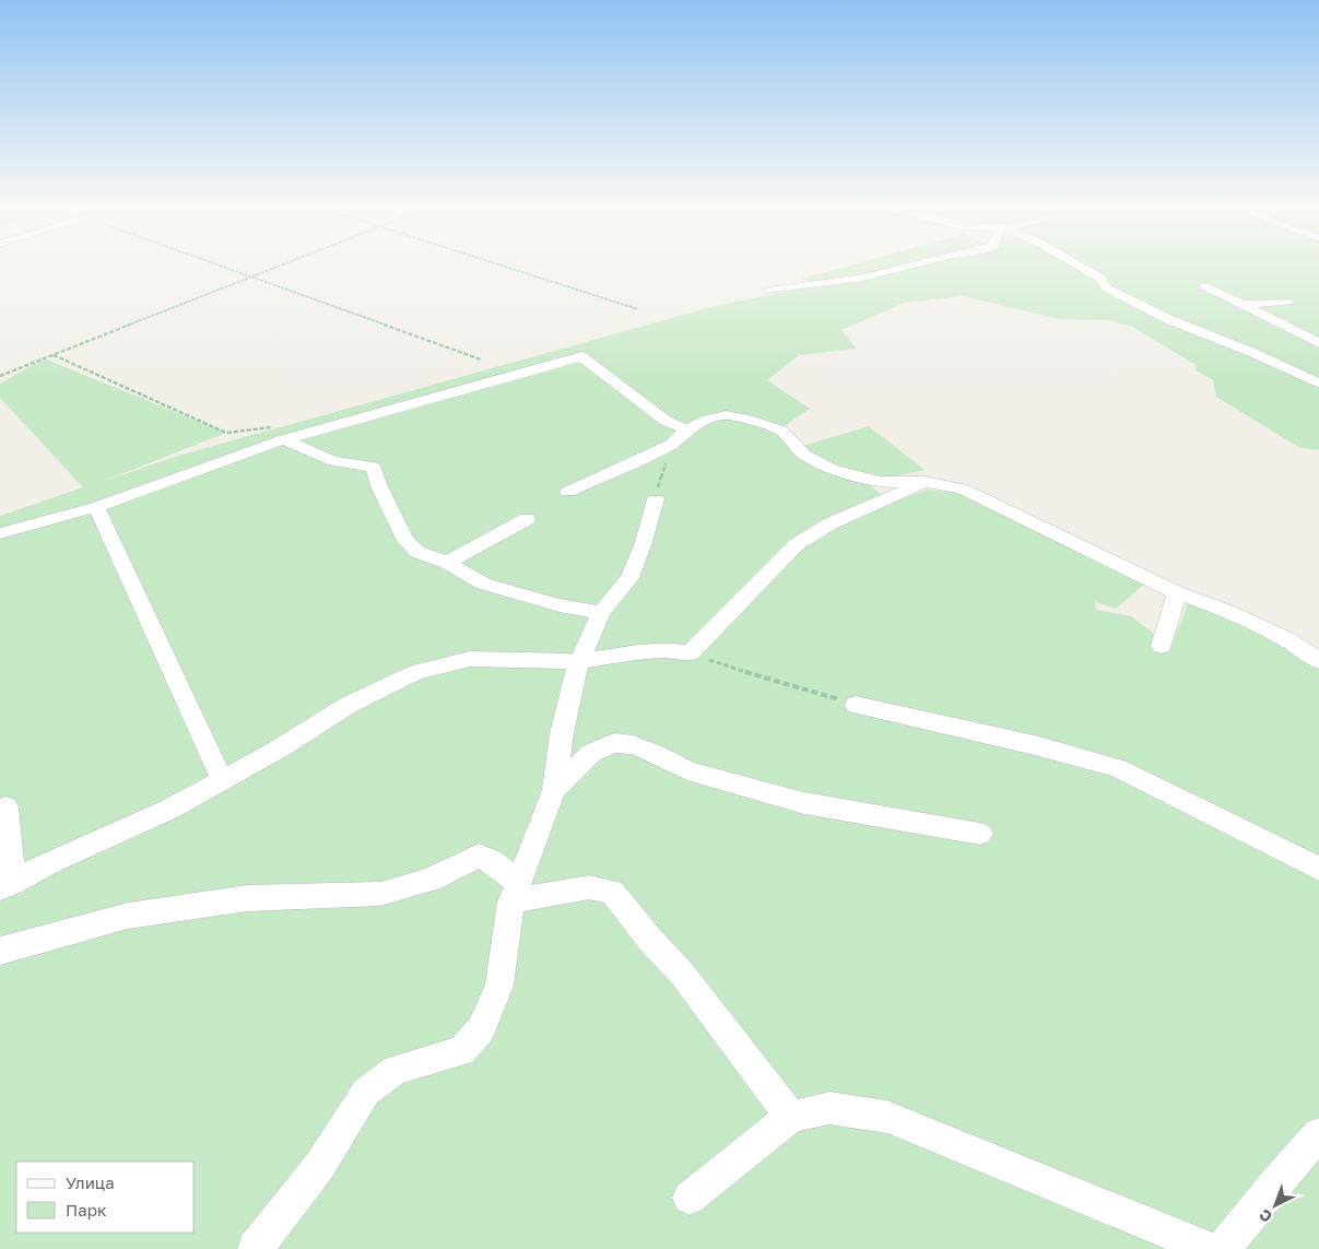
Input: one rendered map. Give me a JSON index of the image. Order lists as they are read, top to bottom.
{
  "legend": ["Улица", "Парк"],
  "north": "bottom left"
}
